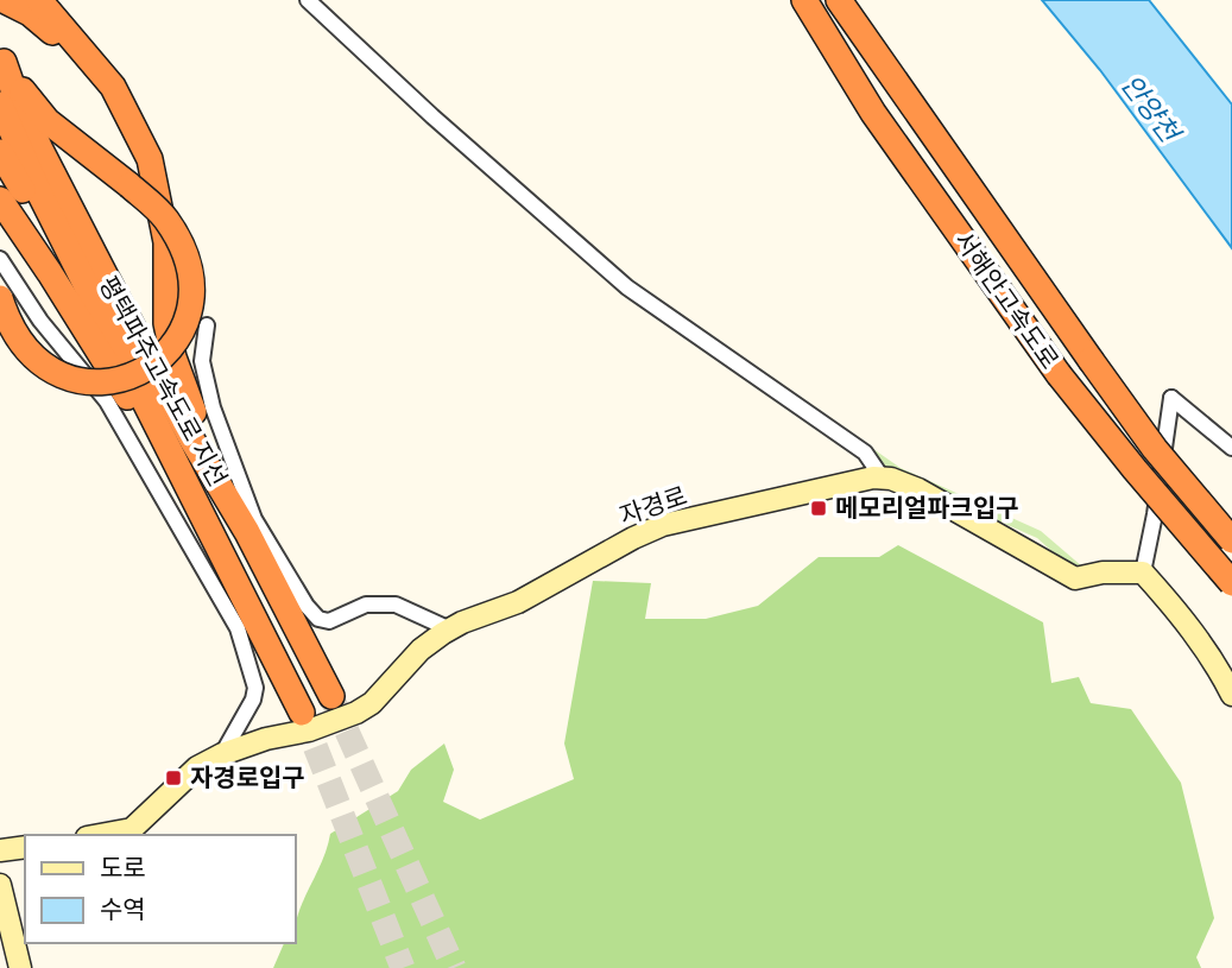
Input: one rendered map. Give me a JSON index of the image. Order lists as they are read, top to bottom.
{
  "streets": {
    "highway": ["서해안고속도로", "평택파주고속도로 지선"],
    "street": ["자경로"]
  },
  "water": ["안양천"],
  "places": {
    "transit": ["메모리얼파크입구", "자경로입구"]
  },
  "legend": ["도로", "수역"]
}
